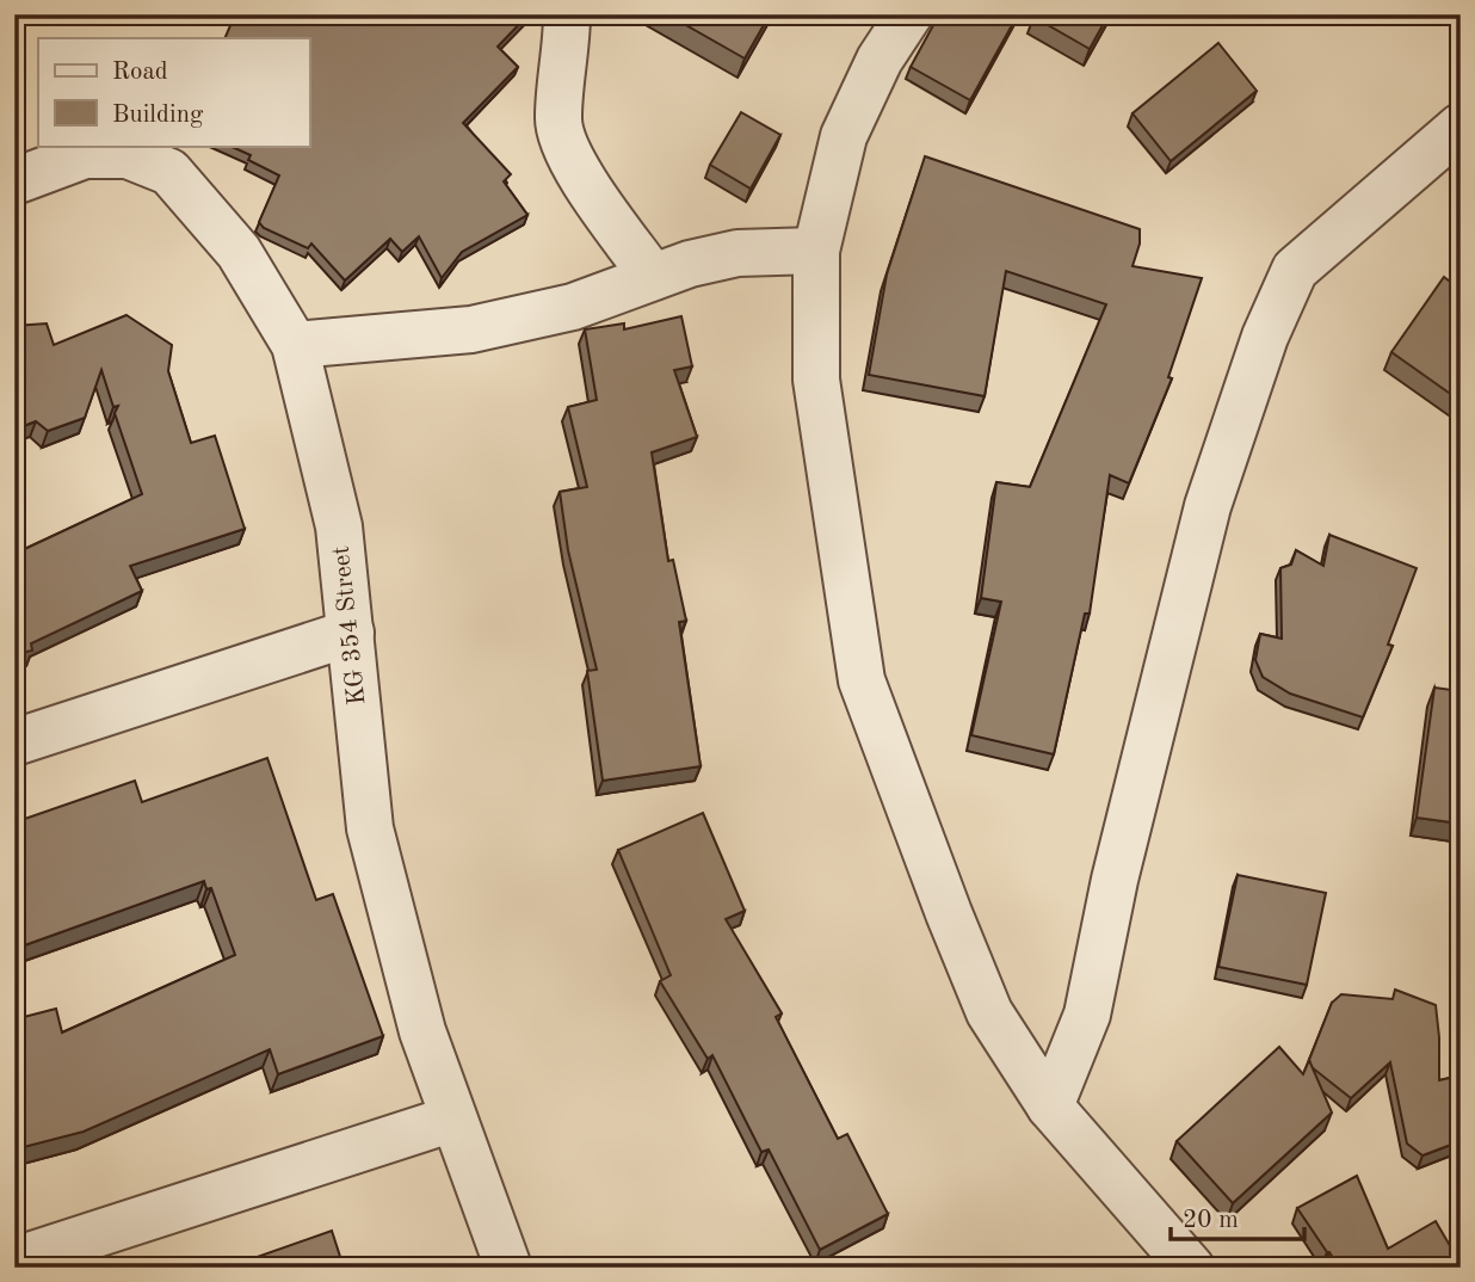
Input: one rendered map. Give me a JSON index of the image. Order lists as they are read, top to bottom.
{
  "streets": {
    "street": ["KG 354 Street"]
  },
  "legend": ["Road", "Building"],
  "scale_bar": "20 m"
}
